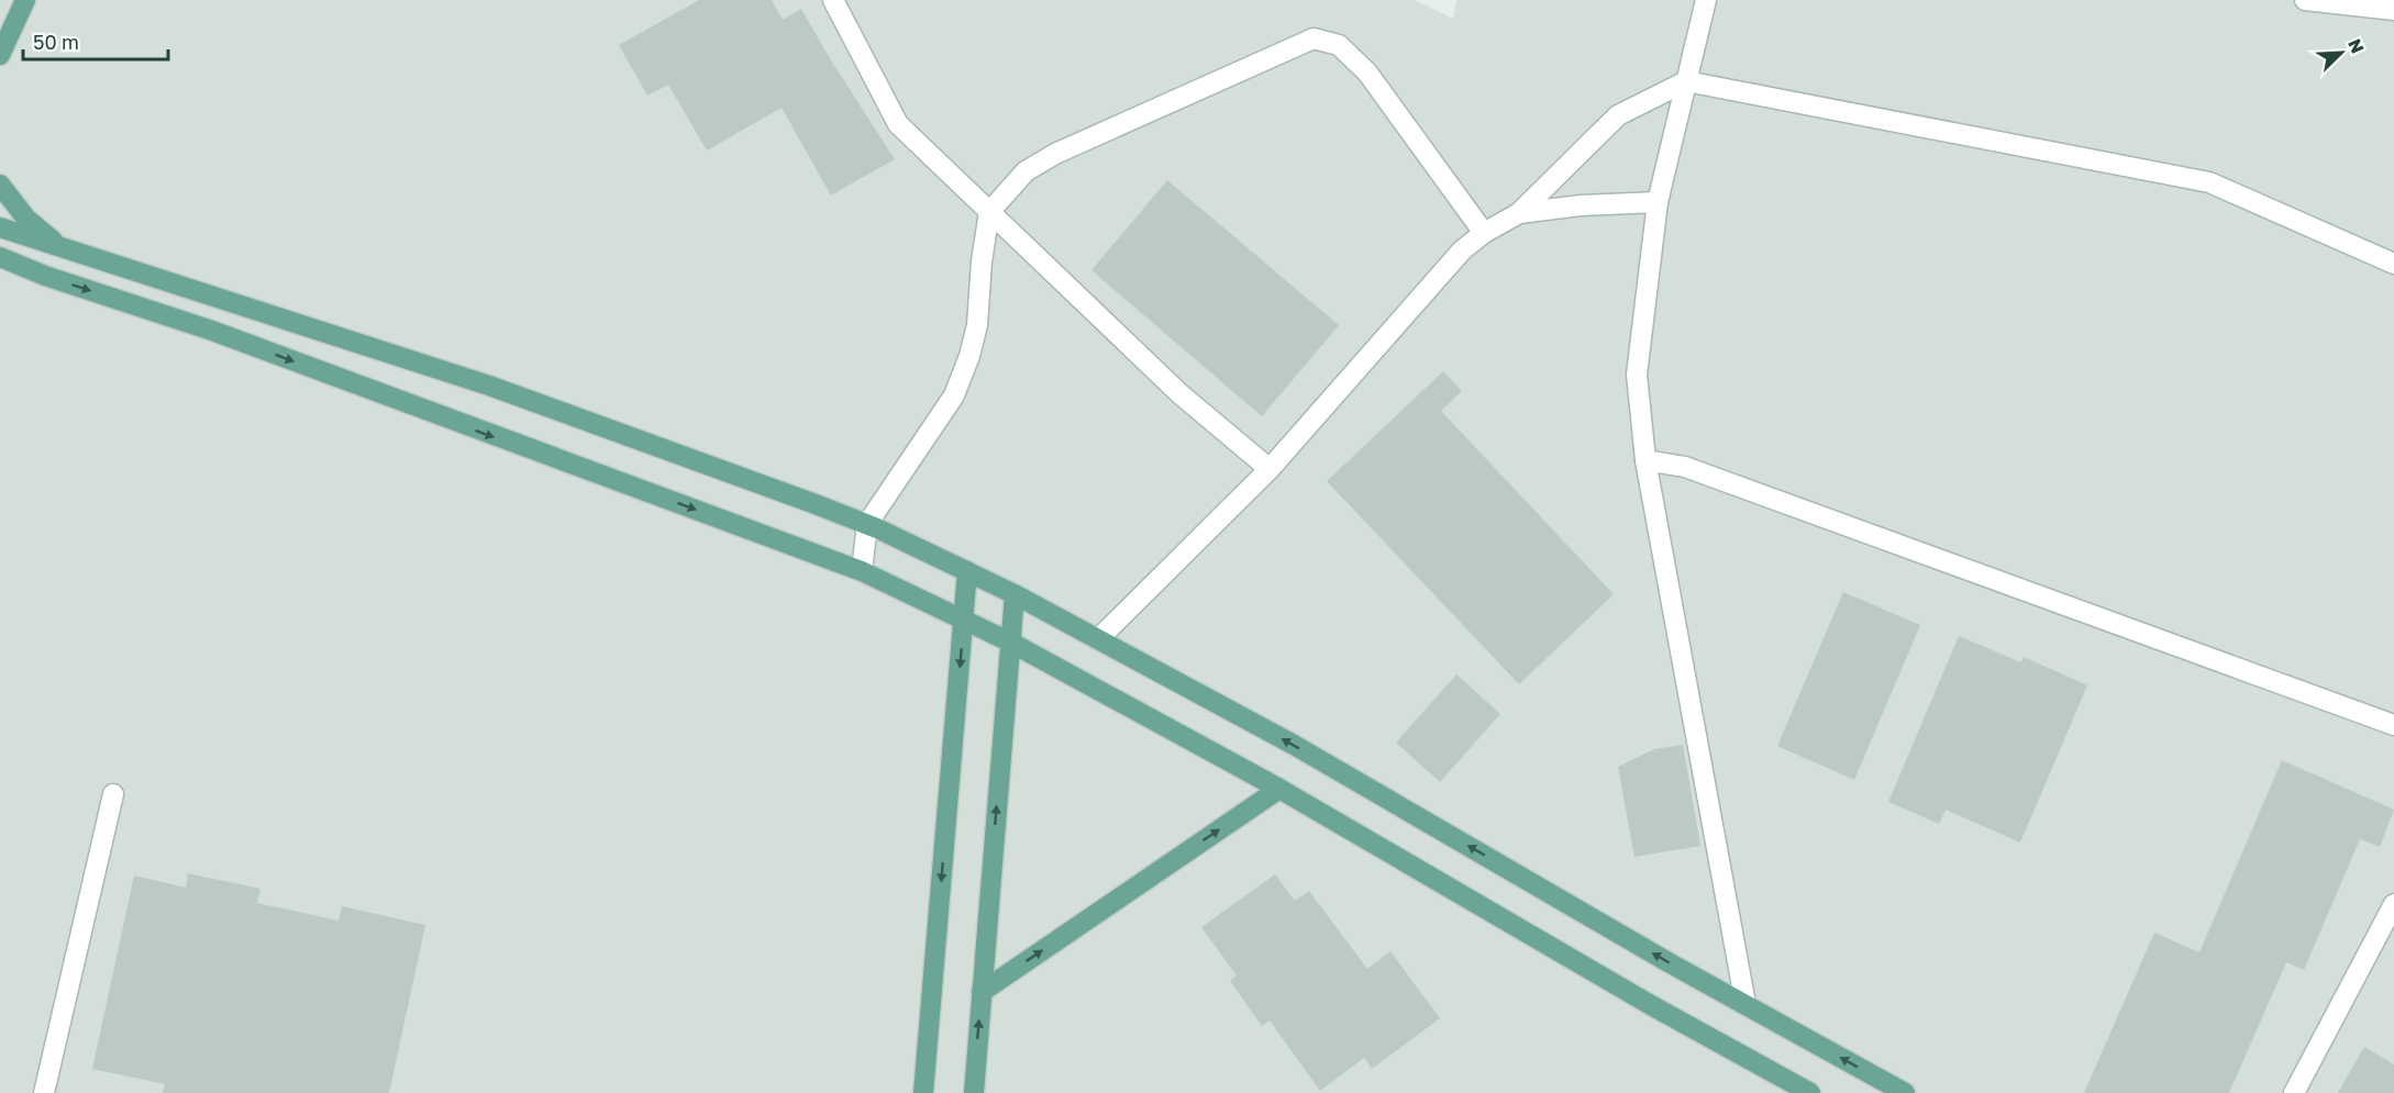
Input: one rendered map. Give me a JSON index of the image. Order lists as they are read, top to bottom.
{
  "scale_bar": "50 m",
  "north": "top right"
}
